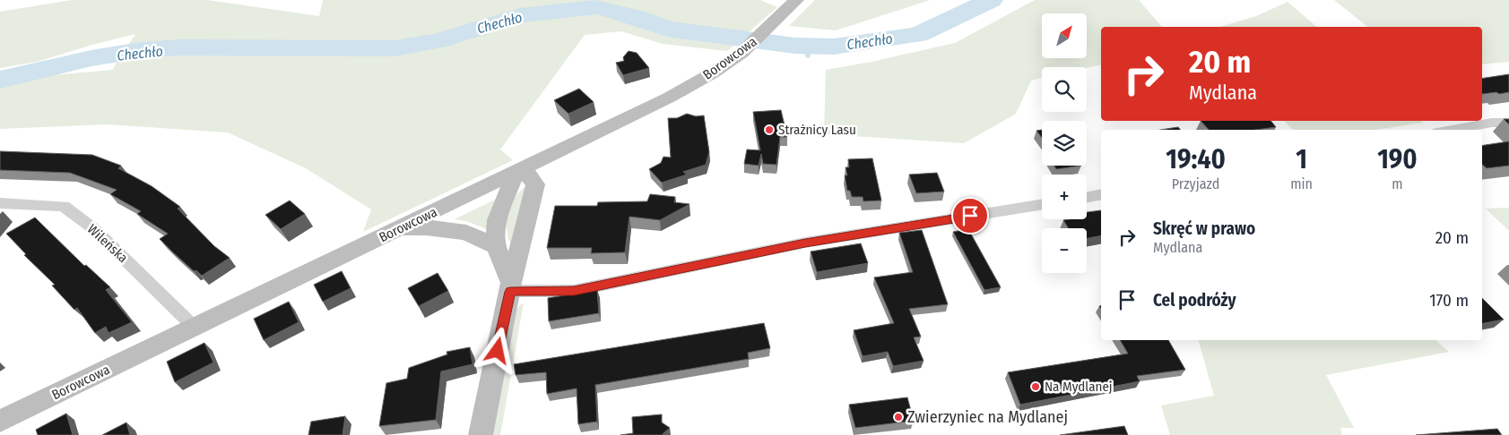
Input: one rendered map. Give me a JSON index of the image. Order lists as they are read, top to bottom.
{
  "streets": {
    "street": ["Borowcowa", "Wileńska"]
  },
  "crossings": [
    ["Borowcowa", "Wileńska"]
  ],
  "water": ["Chechło"],
  "places": ["Strażnicy Lasu", "Na Mydlanej", "Zwierzyniec na Mydlanej"],
  "north": "top right",
  "page": {
    "map_buttons": ["+", "−"],
    "turn": ["20 m", "Mydlana"],
    "eta": [
      "19:40",
      "Przyjazd",
      "1",
      "min",
      "190",
      "m"
    ],
    "list": [
      {
        "name": "Skręć w prawo",
        "note": "Mydlana",
        "value": "20 m"
      },
      {
        "name": "Cel podróży",
        "value": "170 m"
      }
    ]
  }
}
